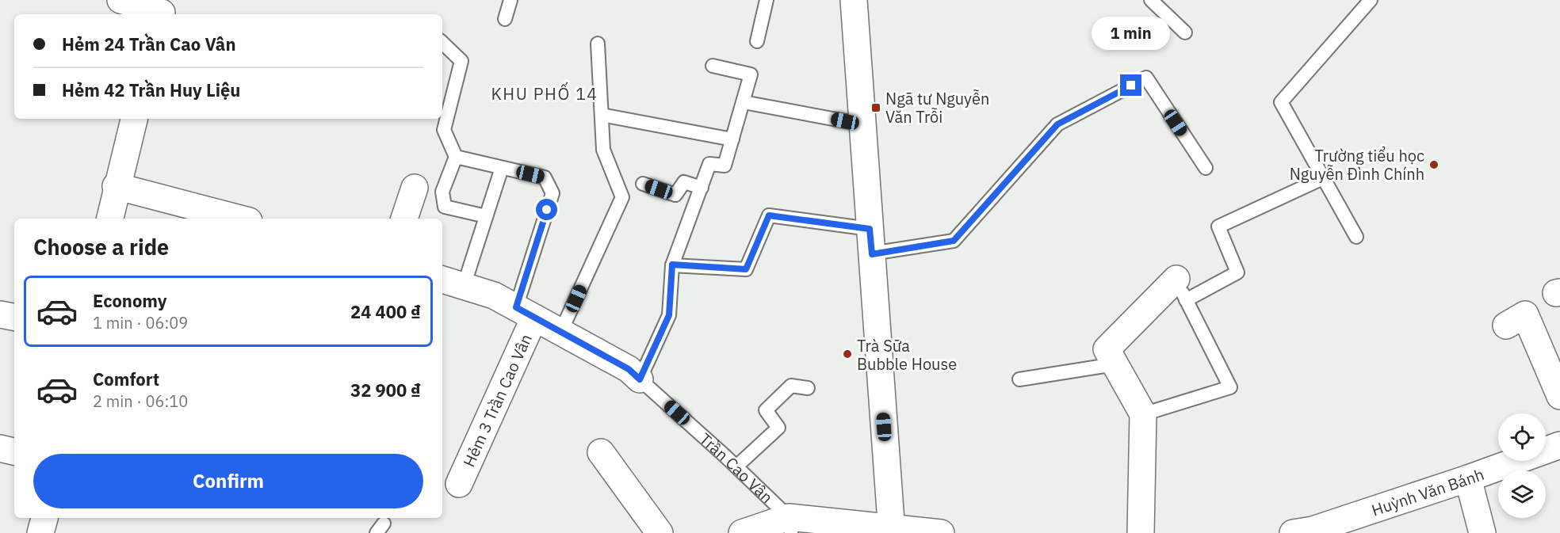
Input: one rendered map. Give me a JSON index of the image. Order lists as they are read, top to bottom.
{
  "streets": {
    "street": ["Hẻm 3 Trần Cao Vân", "Trần Cao Vân", "Huỳnh Văn Bánh"]
  },
  "crossings": [
    ["Hẻm 3 Trần Cao Vân", "Trần Cao Vân"]
  ],
  "districts": ["KHU PHỐ 14"],
  "places": {
    "transit": ["Ngã tư Nguyễn Văn Trỗi"],
    "other": ["Trường tiểu học Nguyễn Đình Chính", "Trà Sữa Bubble House"]
  },
  "page": {
    "banner": ["Hẻm 24 Trần Cao Vân", "Hẻm 42 Trần Huy Liệu"],
    "bubble": "1 min",
    "heading": "Choose a ride",
    "list": [
      {
        "name": "Economy",
        "note": "1 min · 06:09",
        "value": "24 400 ₫"
      },
      {
        "name": "Comfort",
        "note": "2 min · 06:10",
        "value": "32 900 ₫"
      }
    ],
    "buttons": "Confirm"
  }
}
